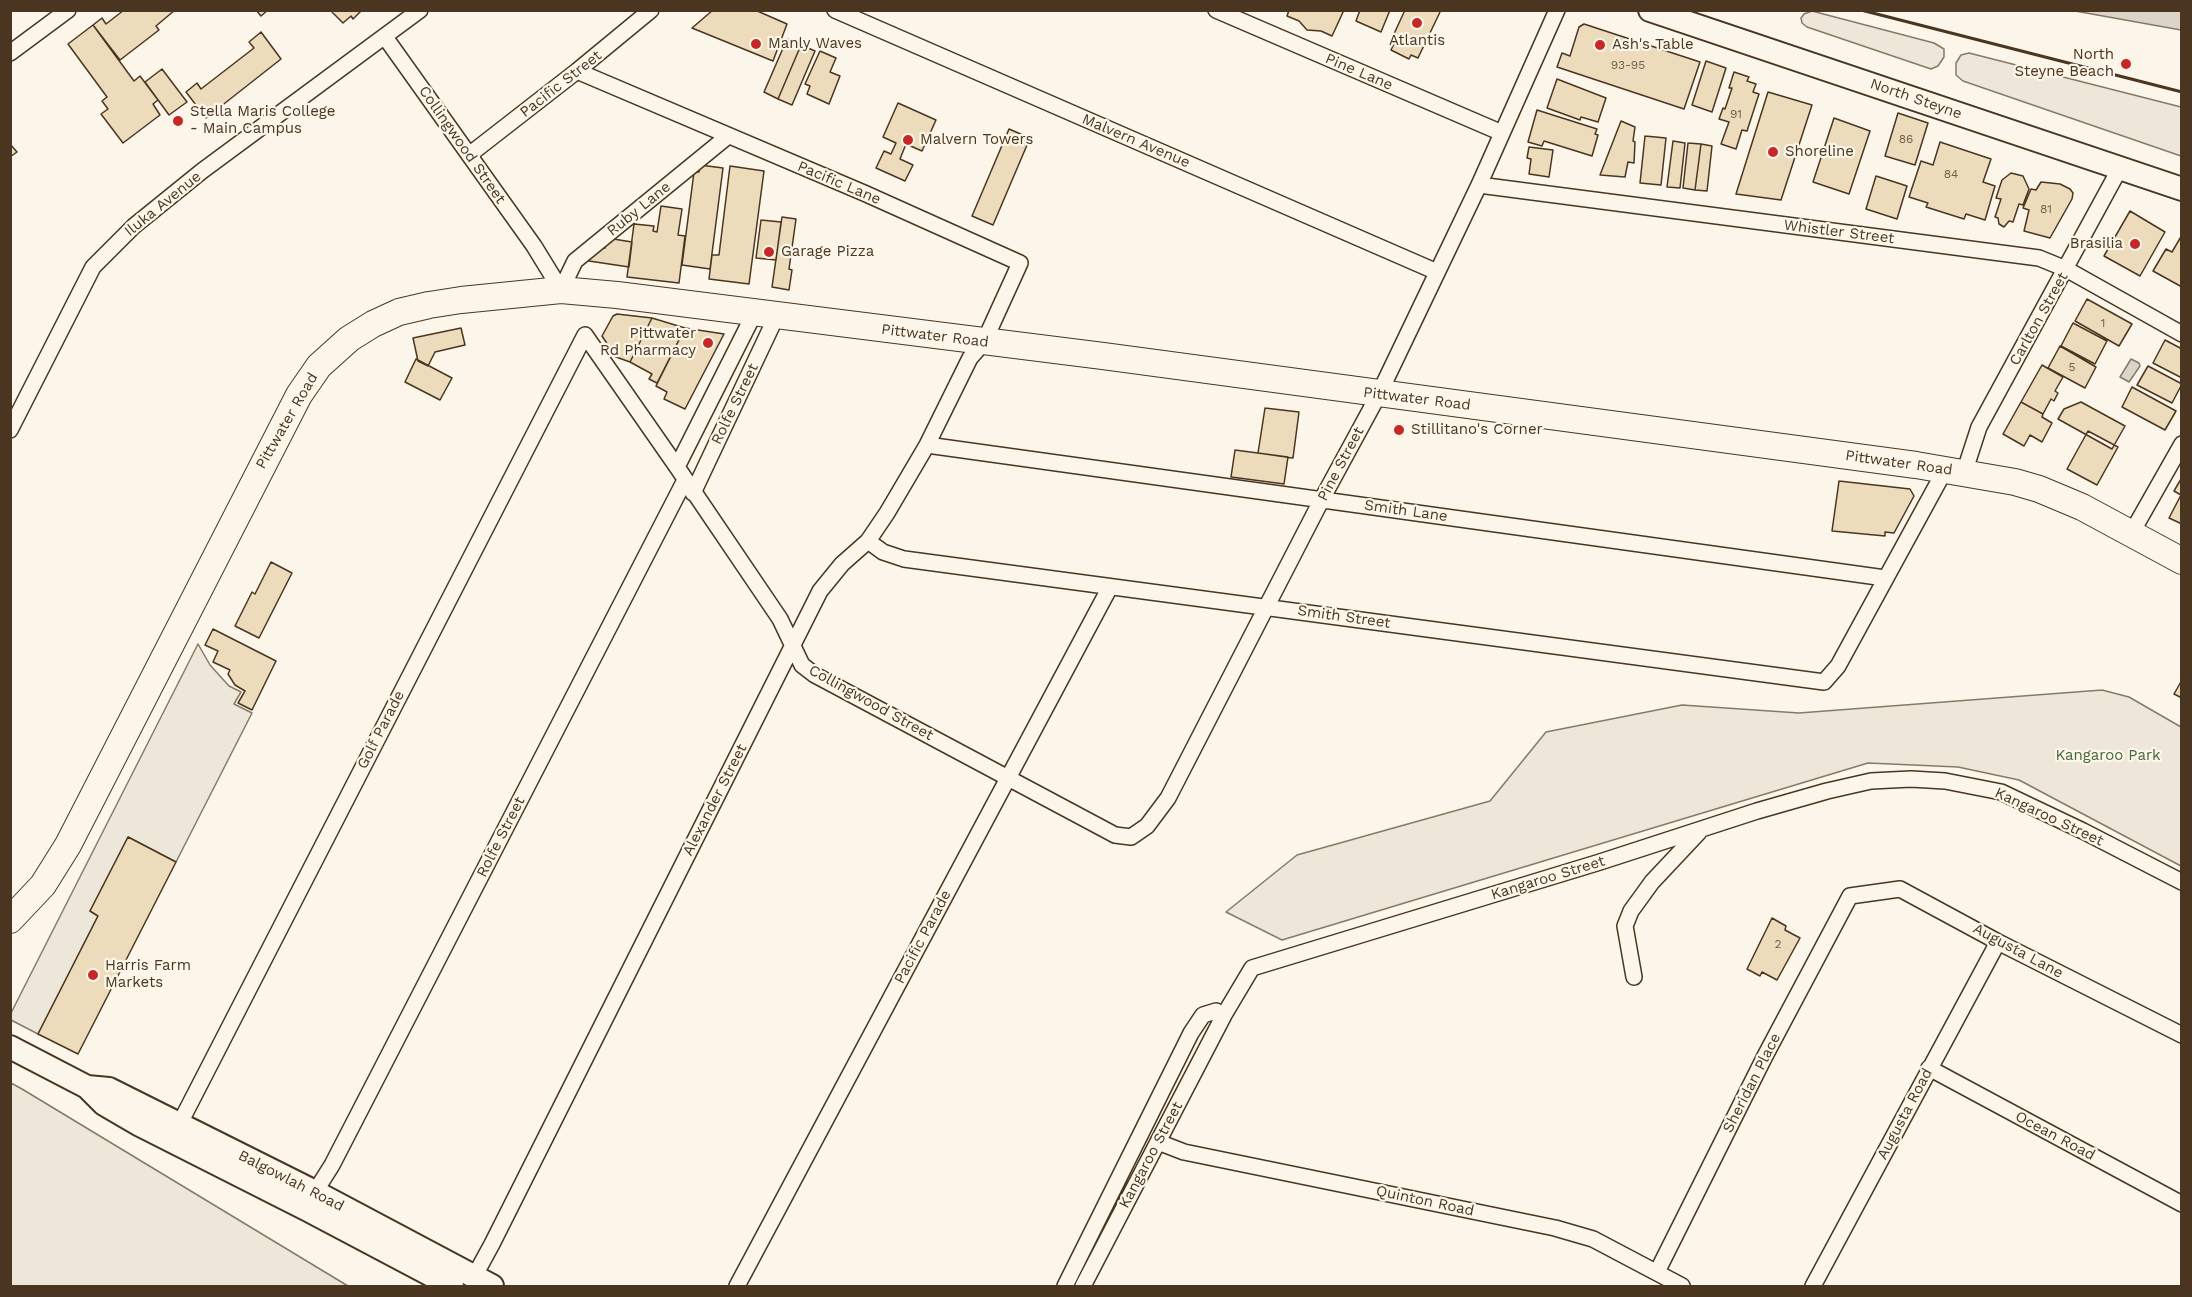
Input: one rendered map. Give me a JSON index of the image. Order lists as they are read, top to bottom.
{
  "streets": {
    "main road": ["North Steyne", "Pittwater Road", "Balgowlah Road"],
    "street": [
      "Pine Lane",
      "Pacific Street",
      "Malvern Avenue",
      "Collingwood Street",
      "Pacific Lane",
      "Iluka Avenue",
      "Ruby Lane",
      "Whistler Street",
      "Carlton Street",
      "Rolfe Street",
      "Pine Street",
      "Smith Lane",
      "Smith Street",
      "Golf Parade",
      "Alexander Street",
      "Kangaroo Street",
      "Pacific Parade",
      "Augusta Lane",
      "Sheridan Place",
      "Augusta Road",
      "Ocean Road",
      "Quinton Road"
    ]
  },
  "crossings": [
    ["Pine Lane", "Pine Street"],
    ["Pacific Street", "Collingwood Street"],
    ["Pacific Street", "Pacific Lane"],
    ["North Steyne", "Carlton Street"],
    ["Malvern Avenue", "Pine Street"],
    ["Collingwood Street", "Iluka Avenue"],
    ["Collingwood Street", "Ruby Lane"],
    ["Collingwood Street", "Pittwater Road"],
    ["Collingwood Street", "Rolfe Street"],
    ["Collingwood Street", "Pine Street"],
    ["Collingwood Street", "Golf Parade"],
    ["Collingwood Street", "Alexander Street"],
    ["Collingwood Street", "Pacific Parade"],
    ["Pacific Lane", "Ruby Lane"],
    ["Pacific Lane", "Pittwater Road"],
    ["Pacific Lane", "Alexander Street"],
    ["Ruby Lane", "Pittwater Road"],
    ["Whistler Street", "Carlton Street"],
    ["Whistler Street", "Pine Street"],
    ["Carlton Street", "Pittwater Road"],
    ["Carlton Street", "Smith Lane"],
    ["Carlton Street", "Smith Street"],
    ["Pittwater Road", "Rolfe Street"],
    ["Pittwater Road", "Pine Street"],
    ["Pittwater Road", "Alexander Street"],
    ["Rolfe Street", "Balgowlah Road"],
    ["Pine Street", "Smith Lane"],
    ["Pine Street", "Smith Street"],
    ["Smith Lane", "Alexander Street"],
    ["Smith Street", "Alexander Street"],
    ["Smith Street", "Pacific Parade"],
    ["Golf Parade", "Balgowlah Road"],
    ["Alexander Street", "Balgowlah Road"],
    ["Kangaroo Street", "Quinton Road"],
    ["Augusta Lane", "Sheridan Place"],
    ["Augusta Lane", "Augusta Road"],
    ["Sheridan Place", "Quinton Road"],
    ["Augusta Road", "Ocean Road"]
  ],
  "parks": ["Kangaroo Park"],
  "places": [
    "Atlantis",
    "Manly Waves",
    "Ash's Table",
    "North Steyne Beach",
    "Stella Maris College - Main Campus",
    "Malvern Towers",
    "Shoreline",
    "Brasilia",
    "Garage Pizza",
    "Pittwater Rd Pharmacy",
    "Stillitano's Corner",
    "Harris Farm Markets"
  ],
  "house_numbers": [
    "93-95",
    "91",
    "86",
    "84",
    "81",
    "1",
    "5",
    "2"
  ]
}
